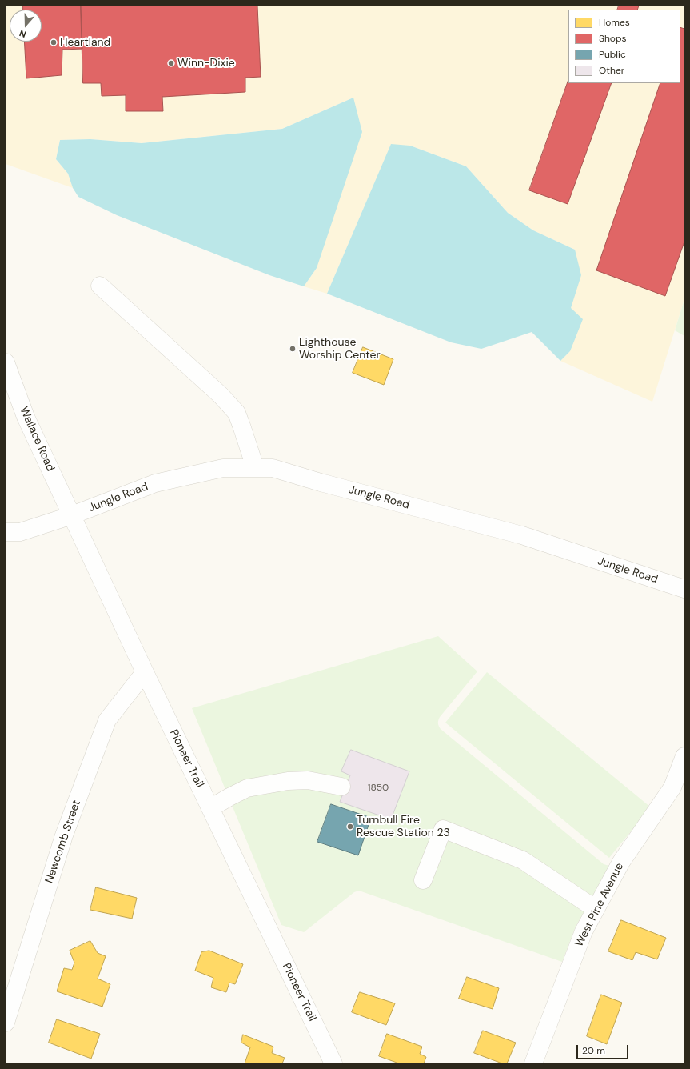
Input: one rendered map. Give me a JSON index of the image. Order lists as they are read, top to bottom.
{
  "streets": {
    "street": [
      "Wallace Road",
      "Jungle Road",
      "Pioneer Trail",
      "Newcomb Street",
      "West Pine Avenue"
    ]
  },
  "crossings": [
    ["Wallace Road", "Jungle Road"],
    ["Wallace Road", "Pioneer Trail"],
    ["Jungle Road", "Pioneer Trail"],
    ["Pioneer Trail", "Newcomb Street"]
  ],
  "places": [
    "Heartland",
    "Winn-Dixie",
    "Lighthouse Worship Center",
    "Turnbull Fire Rescue Station 23"
  ],
  "house_numbers": ["1850"],
  "legend": [
    "Homes",
    "Shops",
    "Public",
    "Other"
  ],
  "scale_bar": "20 m",
  "north": "bottom"
}
